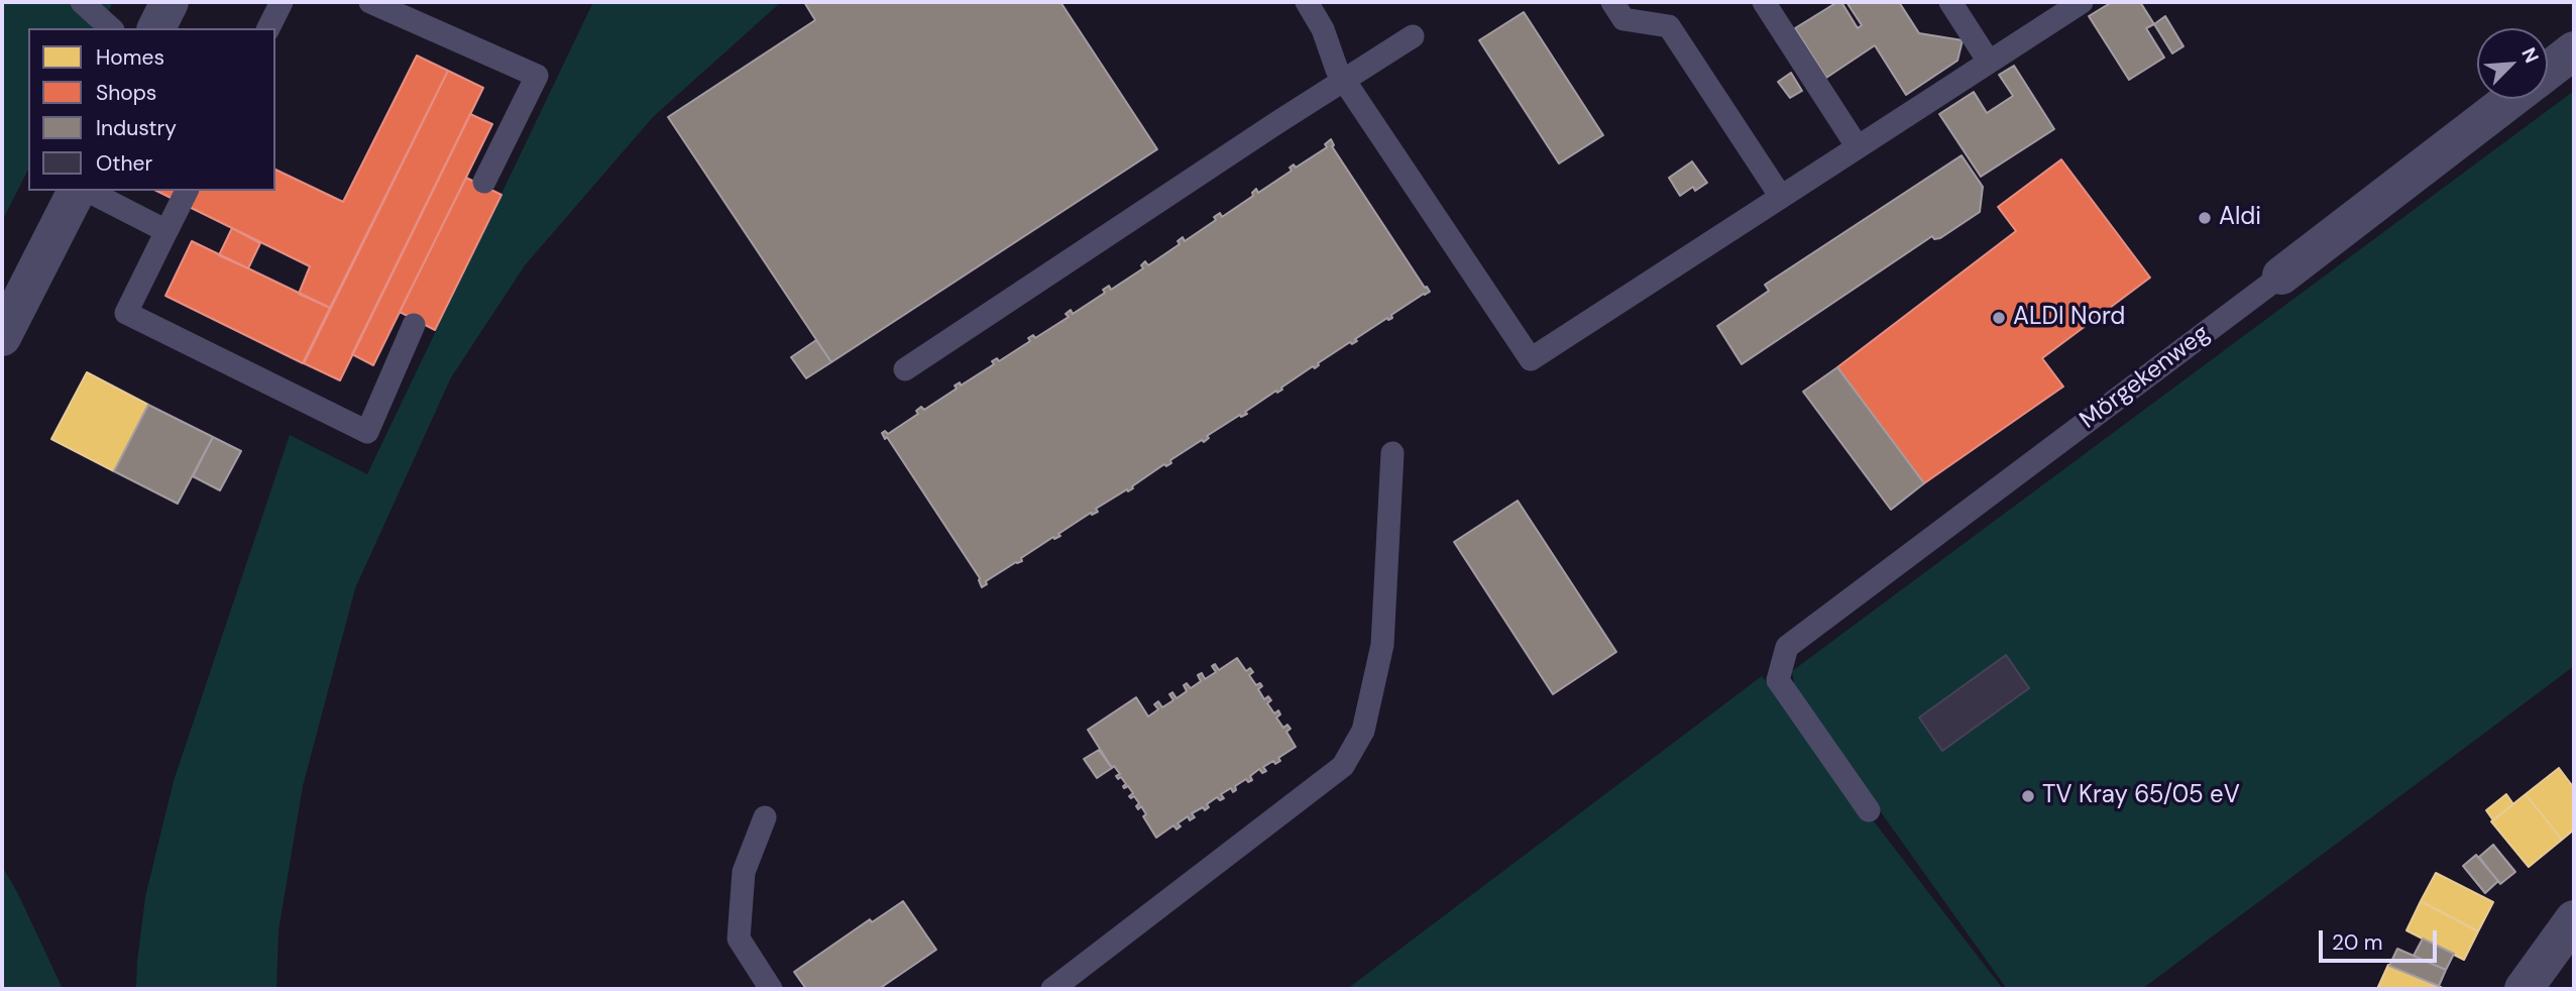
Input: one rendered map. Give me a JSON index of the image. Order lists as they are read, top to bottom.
{
  "streets": {
    "street": ["Mörgekenweg"]
  },
  "places": ["Aldi", "ALDI Nord", "TV Kray 65/05 eV"],
  "legend": [
    "Homes",
    "Shops",
    "Industry",
    "Other"
  ],
  "scale_bar": "20 m",
  "north": "top right"
}
